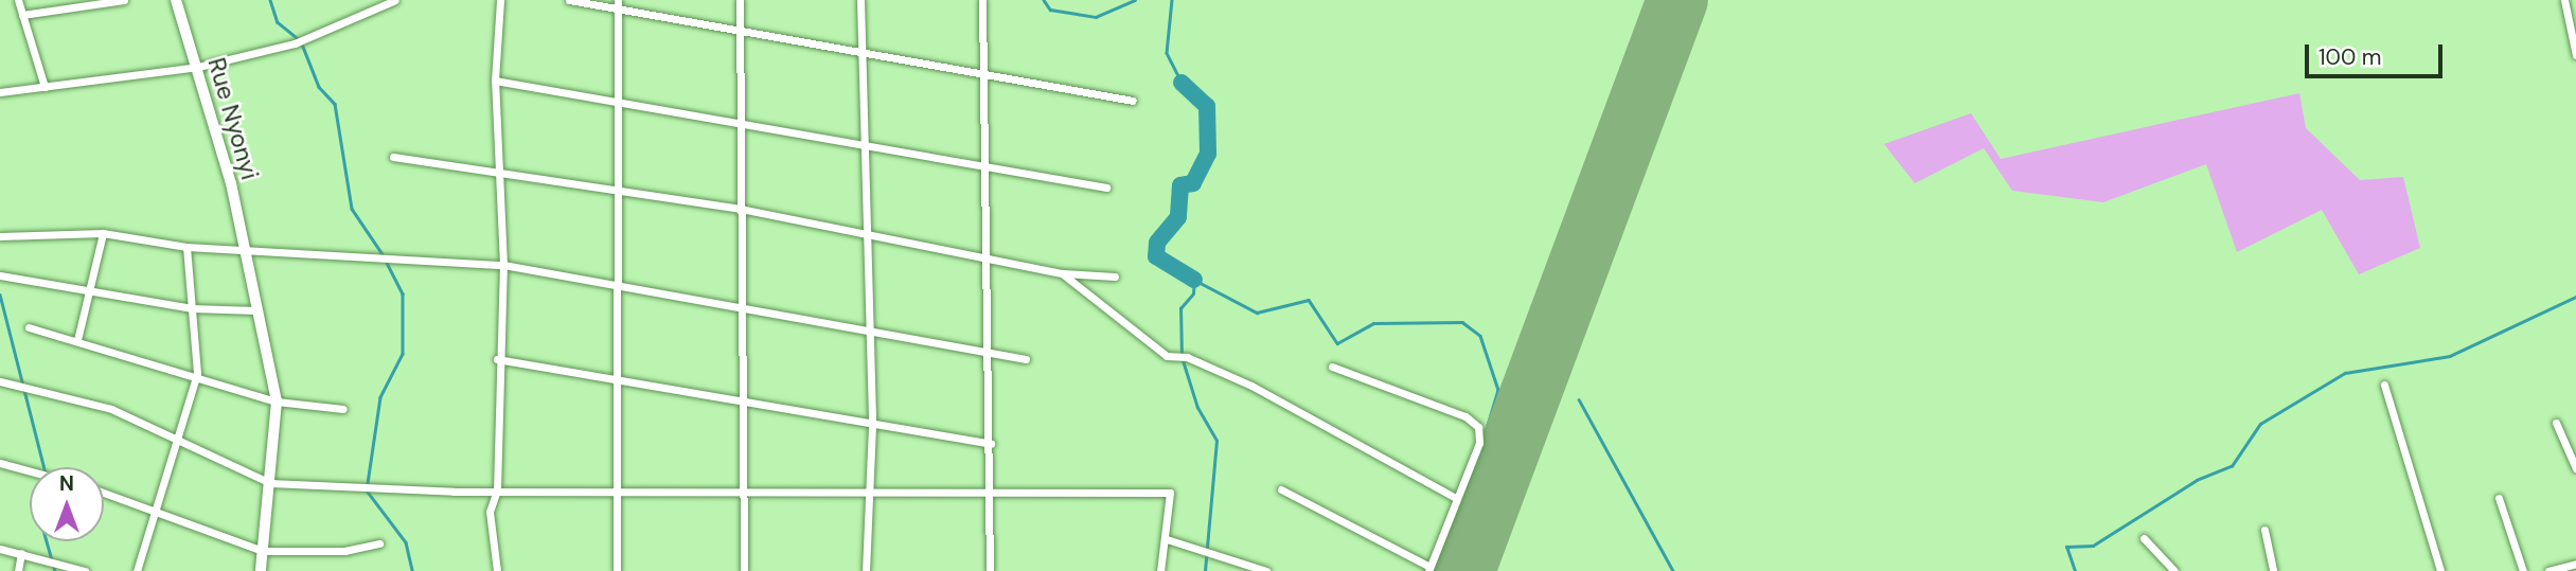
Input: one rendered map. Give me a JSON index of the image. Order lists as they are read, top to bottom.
{
  "streets": {
    "street": ["Rue Nyonyi"]
  },
  "scale_bar": "100 m",
  "north": "top"
}
